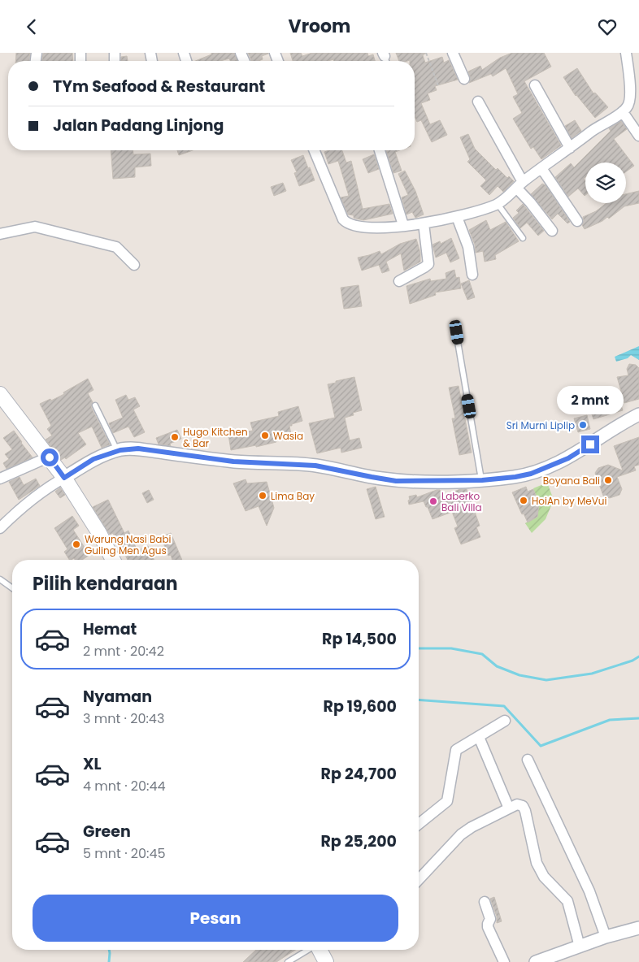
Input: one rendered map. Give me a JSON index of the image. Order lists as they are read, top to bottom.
{
  "places": [
    "Sri Murni Liplip",
    "Wasia",
    "Hugo Kitchen & Bar",
    "Boyana Bali",
    "Lima Bay",
    "HoiAn by MeVui",
    "Laberko Bali Villa",
    "Warung Nasi Babi Guling Men Agus"
  ],
  "page": {
    "header": "Vroom",
    "banner": ["TYm Seafood & Restaurant", "Jalan Padang Linjong"],
    "bubble": "2 mnt",
    "heading": "Pilih kendaraan",
    "list": [
      {
        "name": "Hemat",
        "note": "2 mnt · 20:42",
        "value": "Rp 14,500"
      },
      {
        "name": "Nyaman",
        "note": "3 mnt · 20:43",
        "value": "Rp 19,600"
      },
      {
        "name": "XL",
        "note": "4 mnt · 20:44",
        "value": "Rp 24,700"
      },
      {
        "name": "Green",
        "note": "5 mnt · 20:45",
        "value": "Rp 25,200"
      }
    ],
    "buttons": "Pesan"
  }
}
